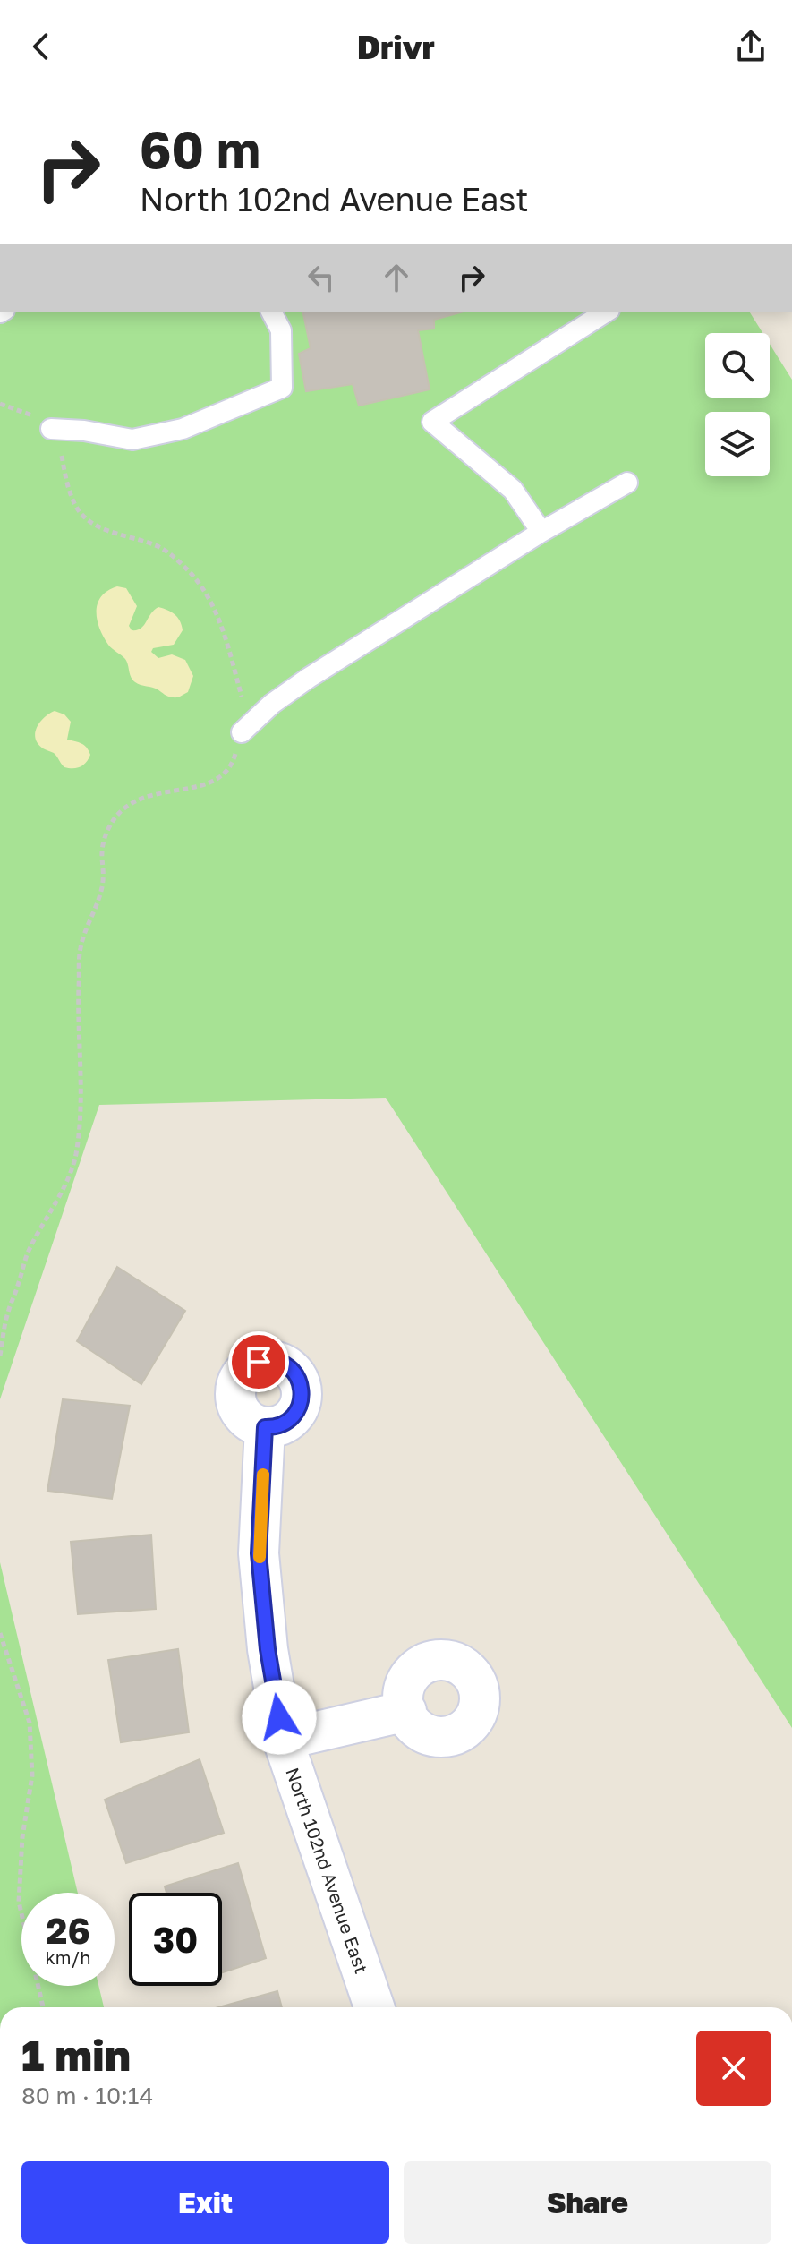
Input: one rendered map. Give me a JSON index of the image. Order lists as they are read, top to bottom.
{
  "streets": {
    "street": ["North 102nd Avenue East"]
  },
  "page": {
    "header": "Drivr",
    "turn": ["60 m", "North 102nd Avenue East"],
    "speed": "26 km/h",
    "limit": "30",
    "heading": ["1 min", "80 m · 10:14"],
    "buttons": ["Exit", "Share"]
  }
}
